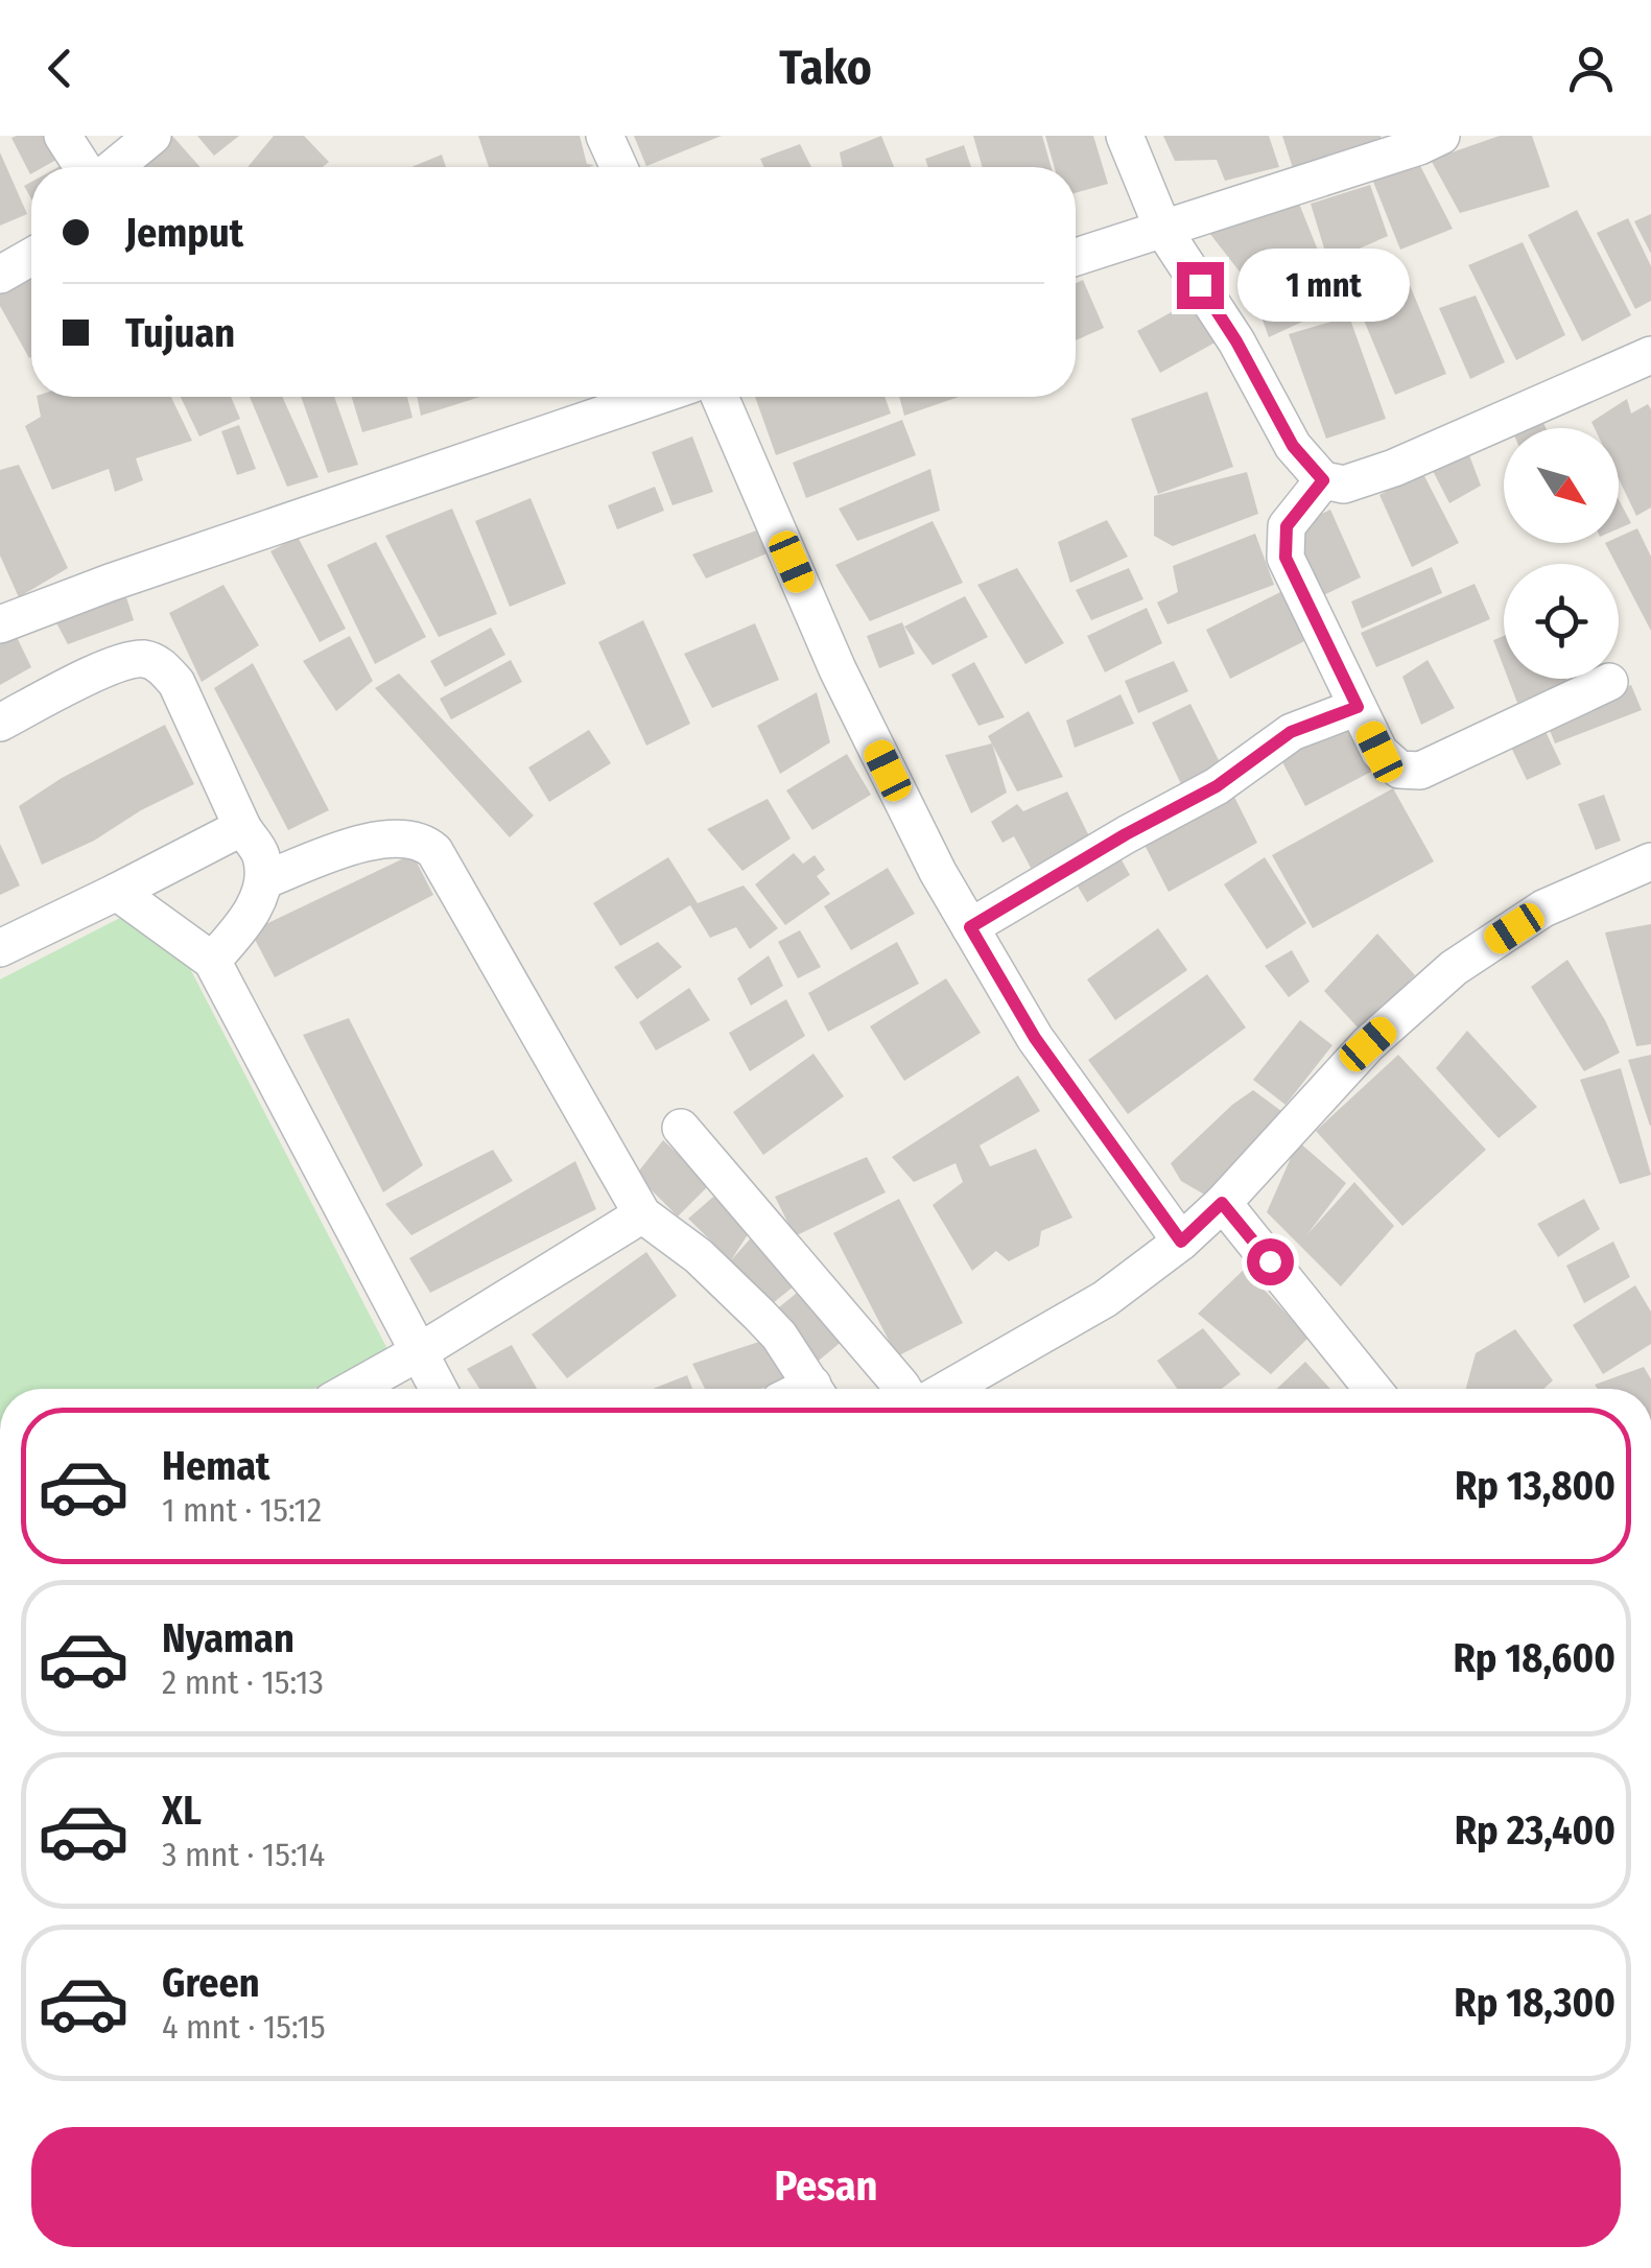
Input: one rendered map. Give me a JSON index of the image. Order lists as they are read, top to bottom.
{
  "north": "bottom right",
  "page": {
    "header": "Tako",
    "banner": ["Jemput", "Tujuan"],
    "bubble": "1 mnt",
    "list": [
      {
        "name": "Hemat",
        "note": "1 mnt · 15:12",
        "value": "Rp 13,800"
      },
      {
        "name": "Nyaman",
        "note": "2 mnt · 15:13",
        "value": "Rp 18,600"
      },
      {
        "name": "XL",
        "note": "3 mnt · 15:14",
        "value": "Rp 23,400"
      },
      {
        "name": "Green",
        "note": "4 mnt · 15:15",
        "value": "Rp 18,300"
      }
    ],
    "buttons": "Pesan"
  }
}
